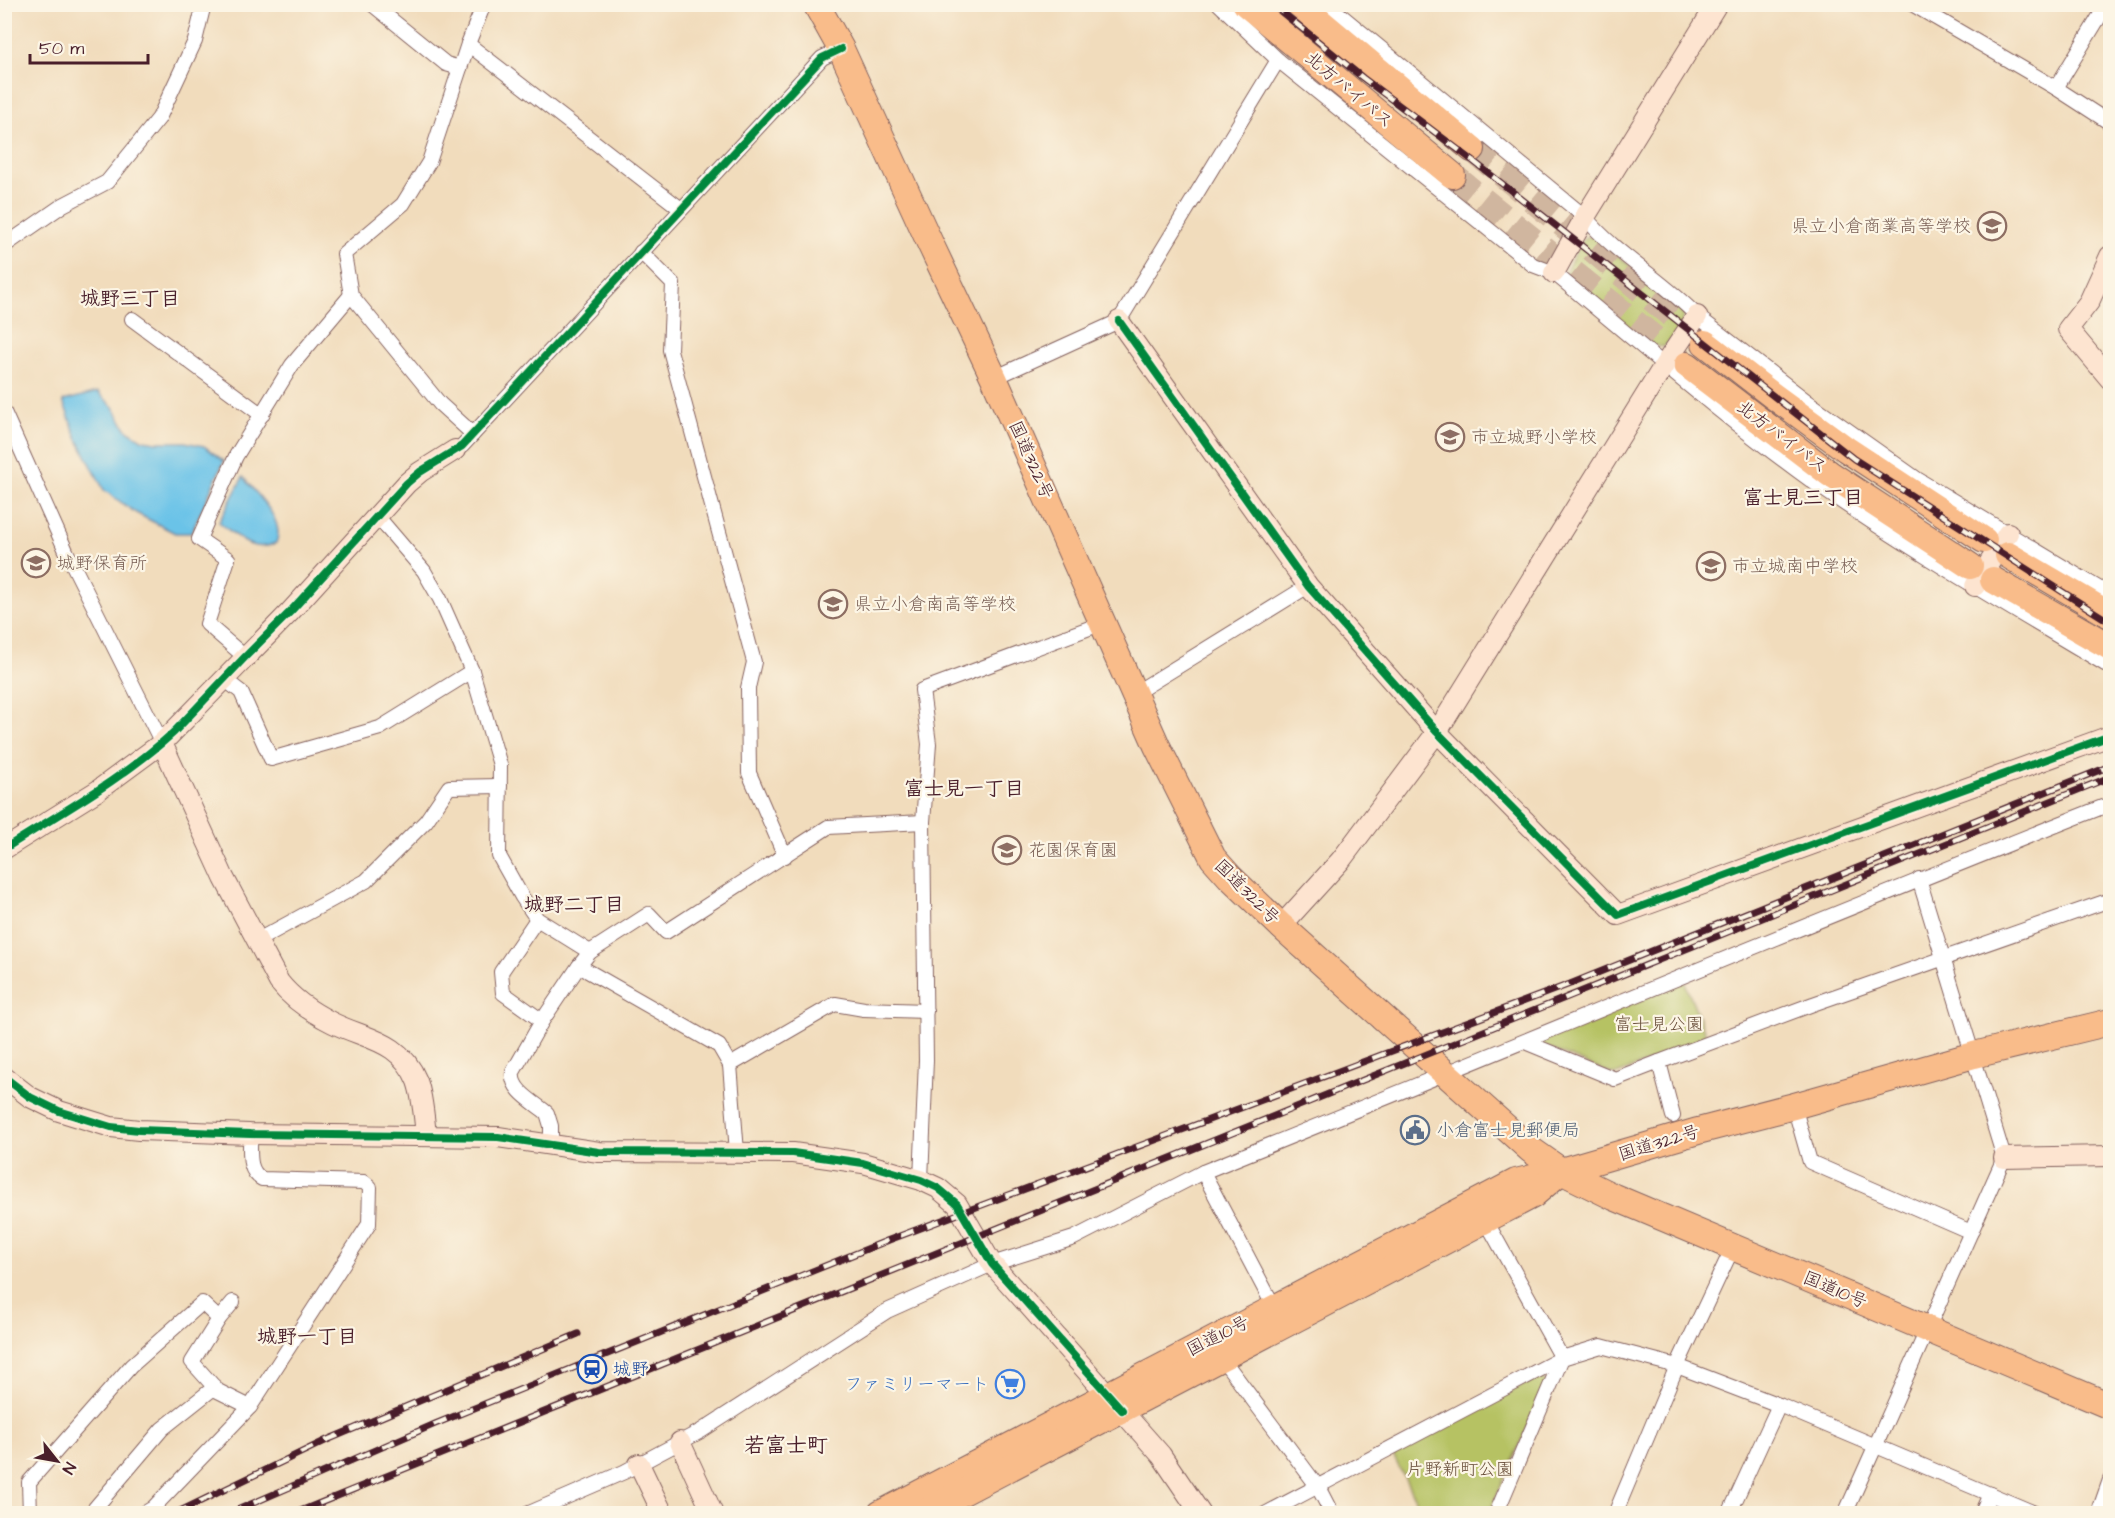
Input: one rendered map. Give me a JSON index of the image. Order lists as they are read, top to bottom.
{
  "streets": {
    "highway": ["北方バイパス", "国道322号", "国道10号"]
  },
  "crossings": [
    ["国道322号", "国道10号"]
  ],
  "districts": [
    "城野三丁目",
    "富士見三丁目",
    "富士見一丁目",
    "城野二丁目",
    "城野一丁目",
    "若富士町"
  ],
  "parks": ["富士見公園", "片野新町公園"],
  "places": {
    "school or university": [
      "県立小倉商業高等学校",
      "市立城野小学校",
      "城野保育所",
      "市立城南中学校",
      "県立小倉南高等学校",
      "花園保育園"
    ],
    "public building": ["小倉富士見郵便局"],
    "station": ["城野"],
    "supermarket": ["ファミリーマート"]
  },
  "scale_bar": "50 m",
  "north": "bottom right"
}
